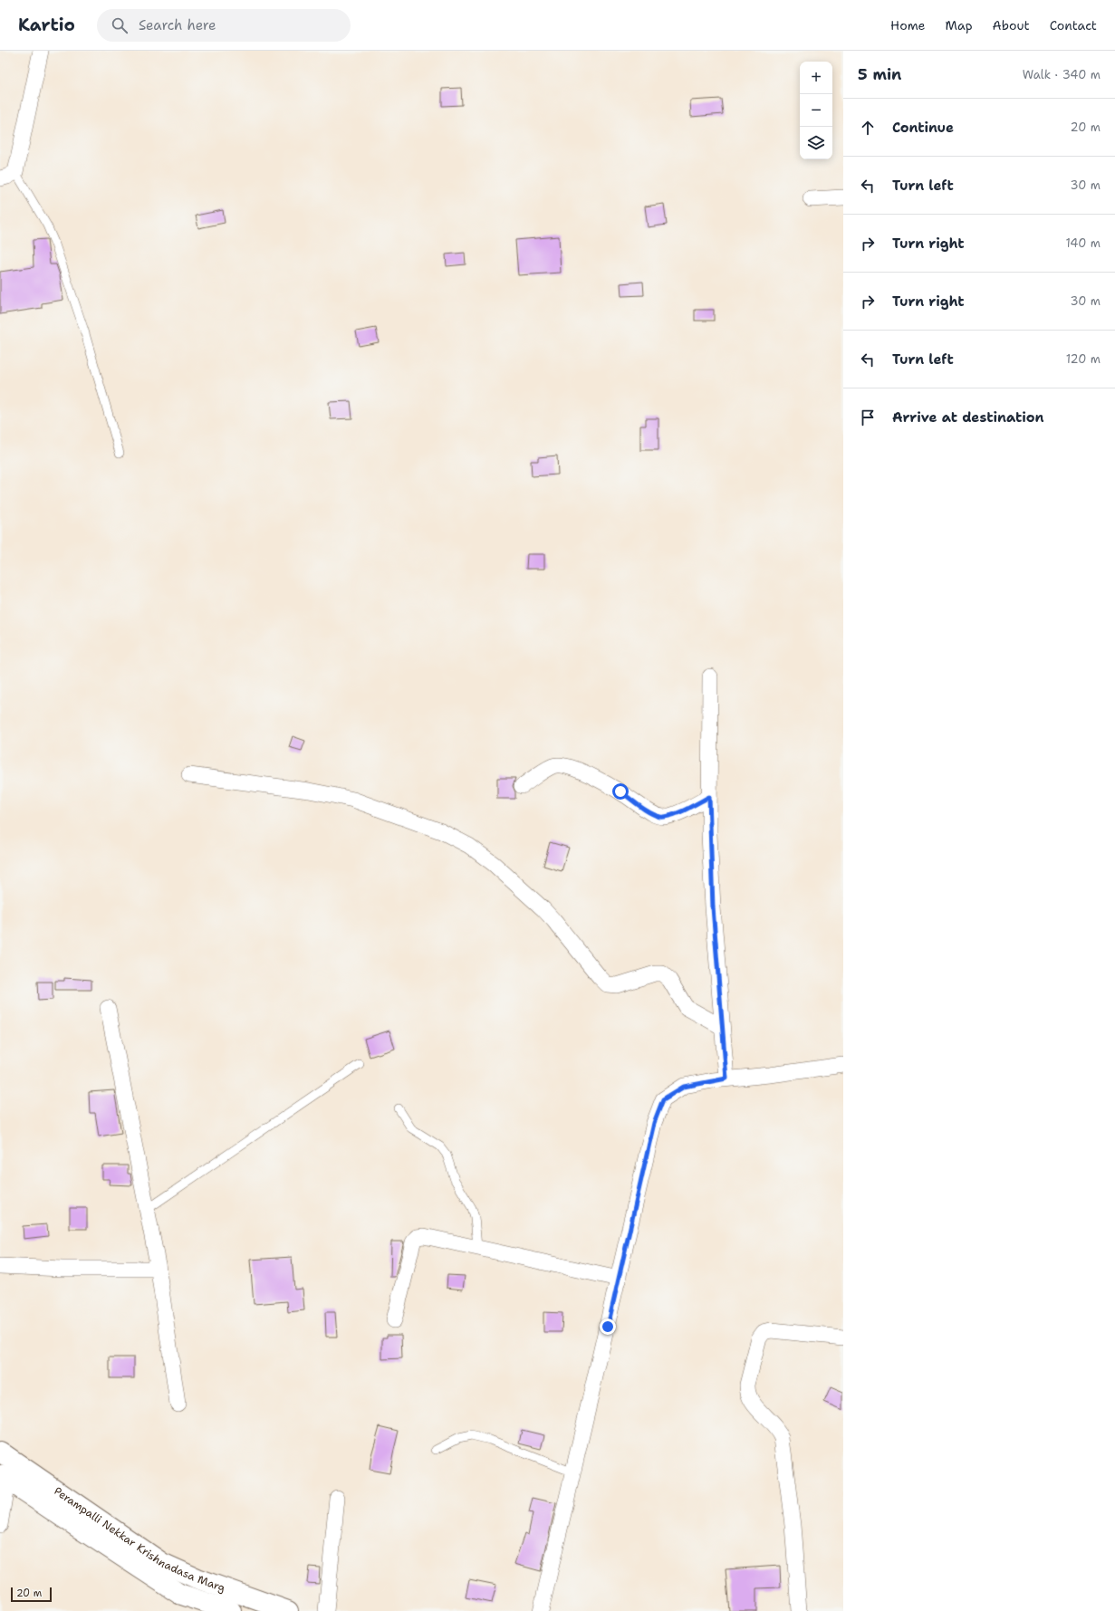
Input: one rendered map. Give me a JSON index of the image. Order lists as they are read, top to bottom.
{
  "streets": {
    "main road": ["Perampalli Nekkar Krishnadasa Marg"]
  },
  "scale_bar": "20 m",
  "page": {
    "header": "Kartio",
    "search": "Search here",
    "nav": [
      "Home",
      "Map",
      "About",
      "Contact"
    ],
    "heading": ["5 min", "Walk · 340 m"],
    "map_buttons": ["+", "−"],
    "list": [
      ["Continue", "20 m"],
      ["Turn left", "30 m"],
      ["Turn right", "140 m"],
      ["Turn right", "30 m"],
      ["Turn left", "120 m"],
      "Arrive at destination"
    ],
    "scale": "20 m"
  }
}
